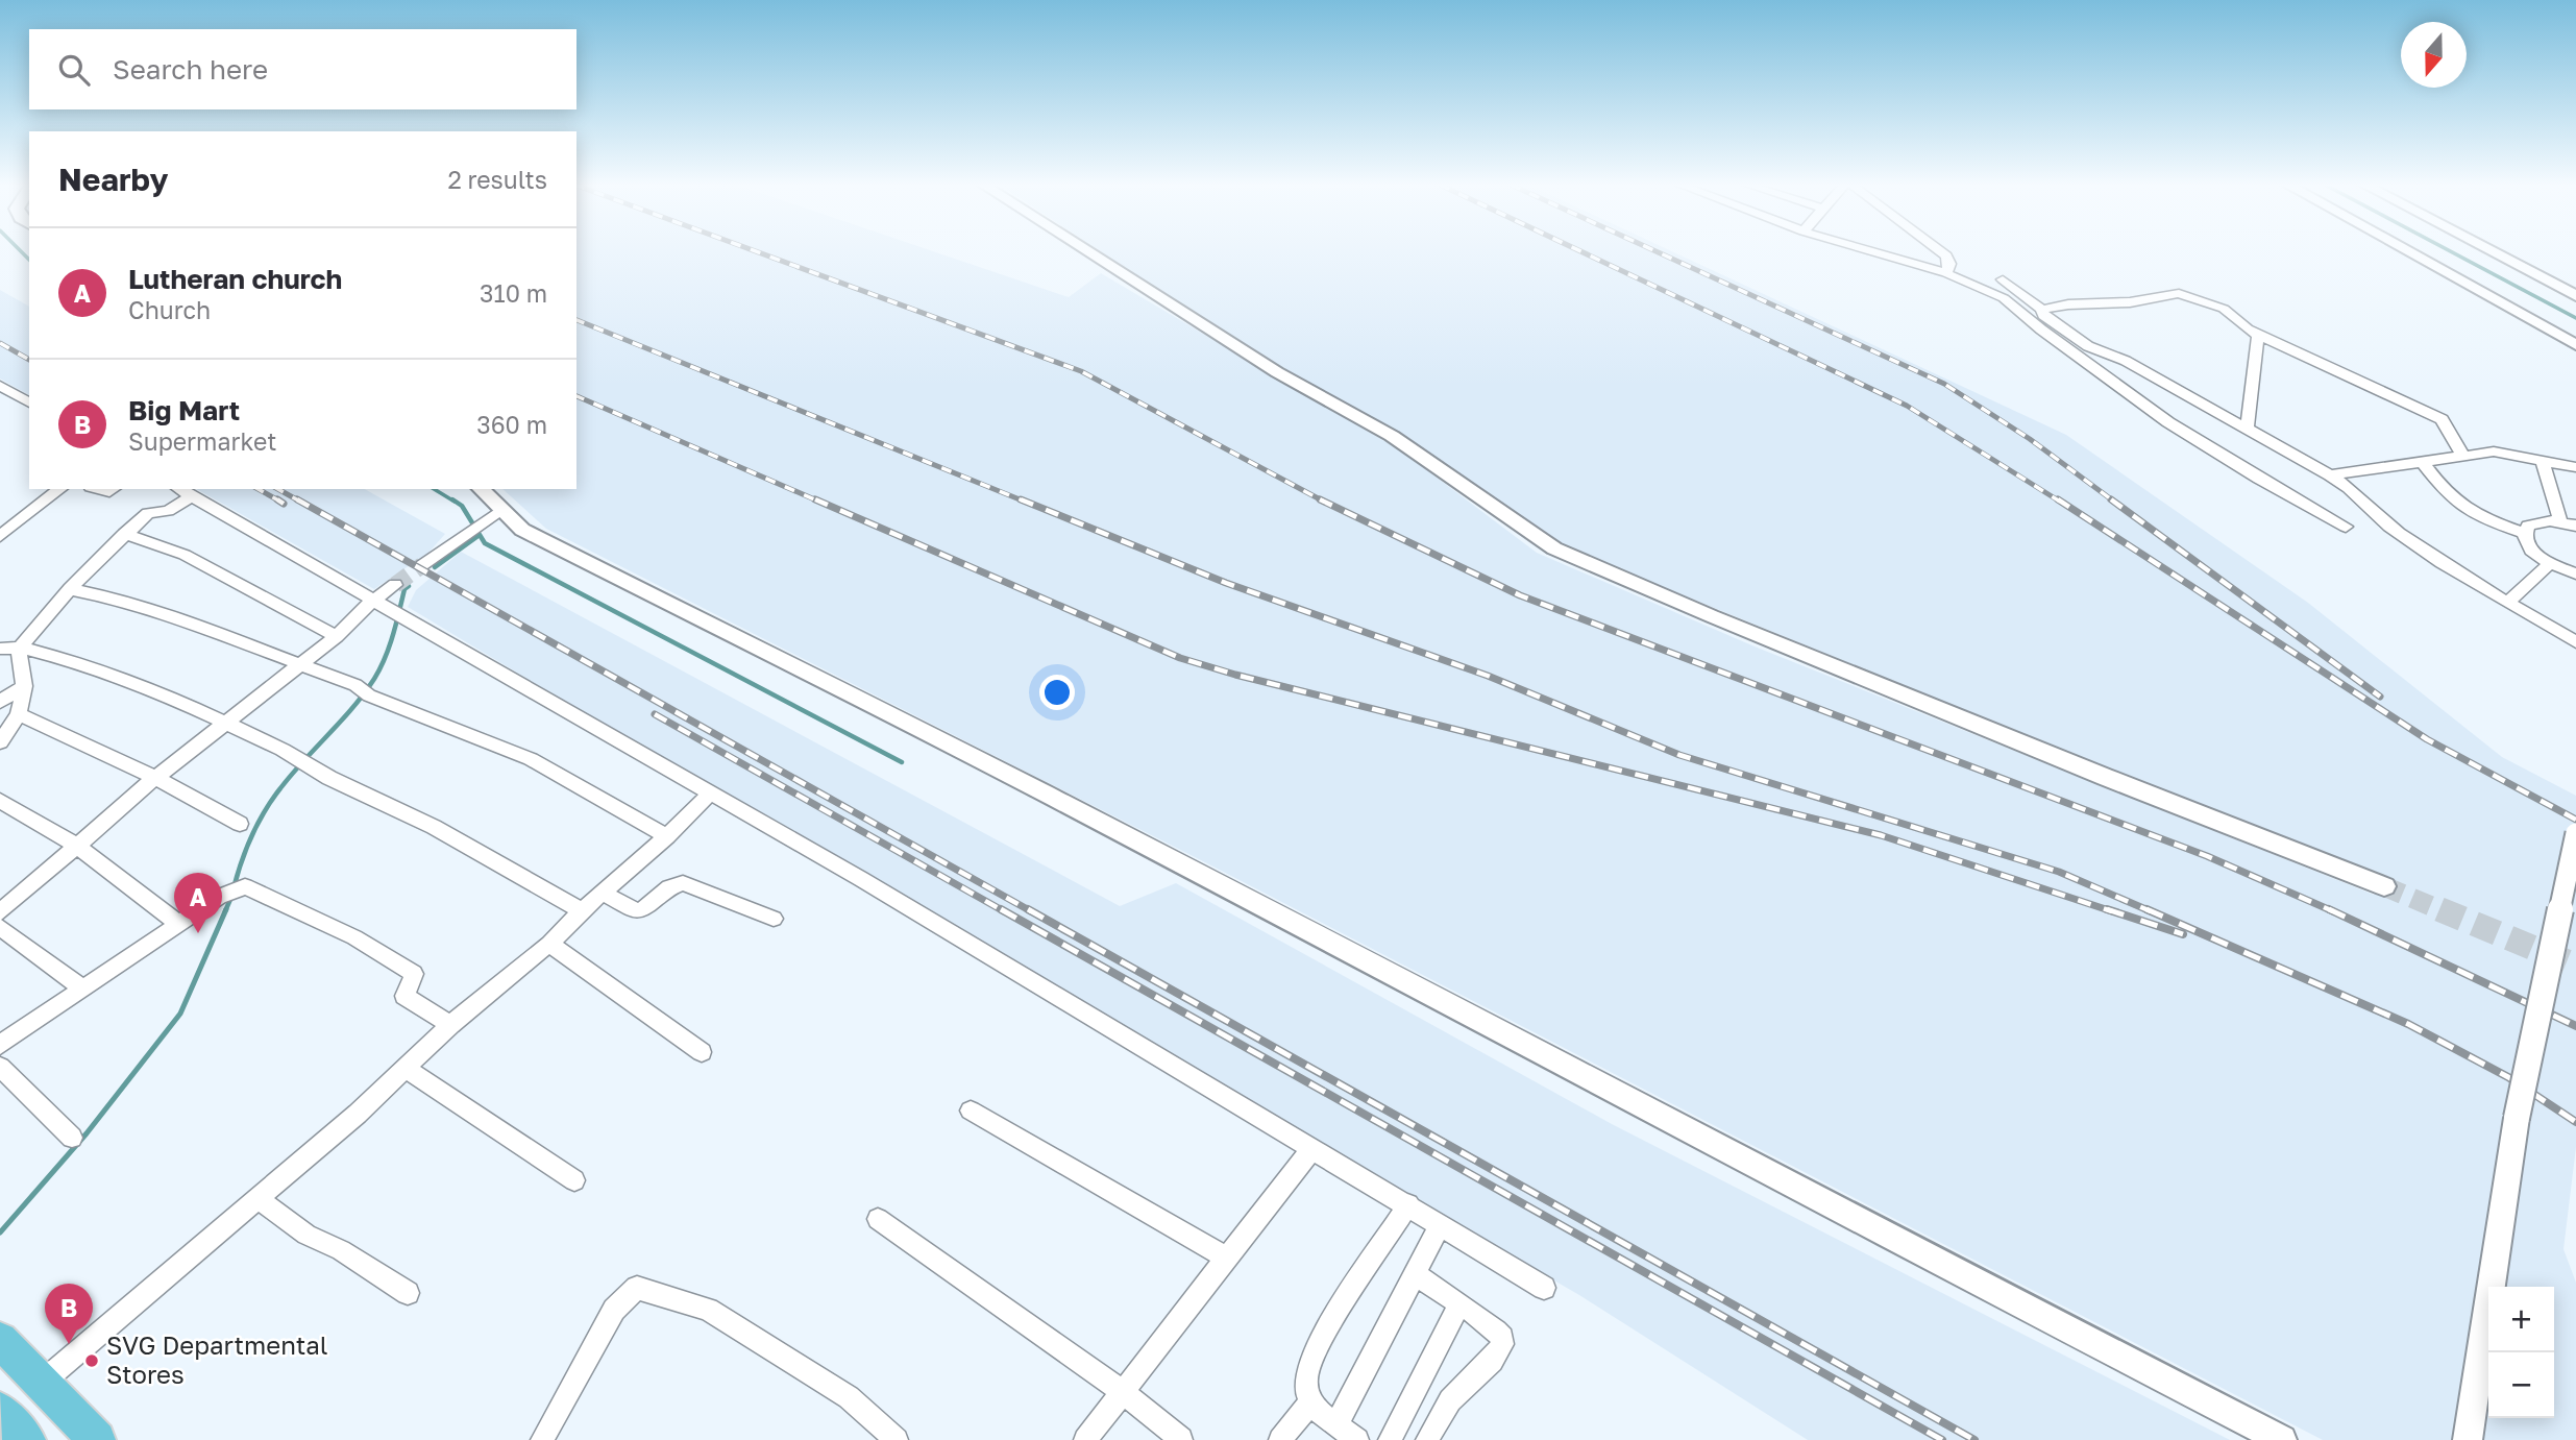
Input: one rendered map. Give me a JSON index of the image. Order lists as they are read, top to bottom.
{
  "places": ["SVG Departmental Stores"],
  "north": "bottom",
  "page": {
    "search": "Search here",
    "heading": ["Nearby", "2 results"],
    "list": [
      {
        "mark": "A",
        "name": "Lutheran church",
        "note": "Church",
        "value": "310 m"
      },
      {
        "mark": "B",
        "name": "Big Mart",
        "note": "Supermarket",
        "value": "360 m"
      }
    ],
    "pins": ["A", "B"],
    "map_buttons": ["+", "−"]
  }
}
